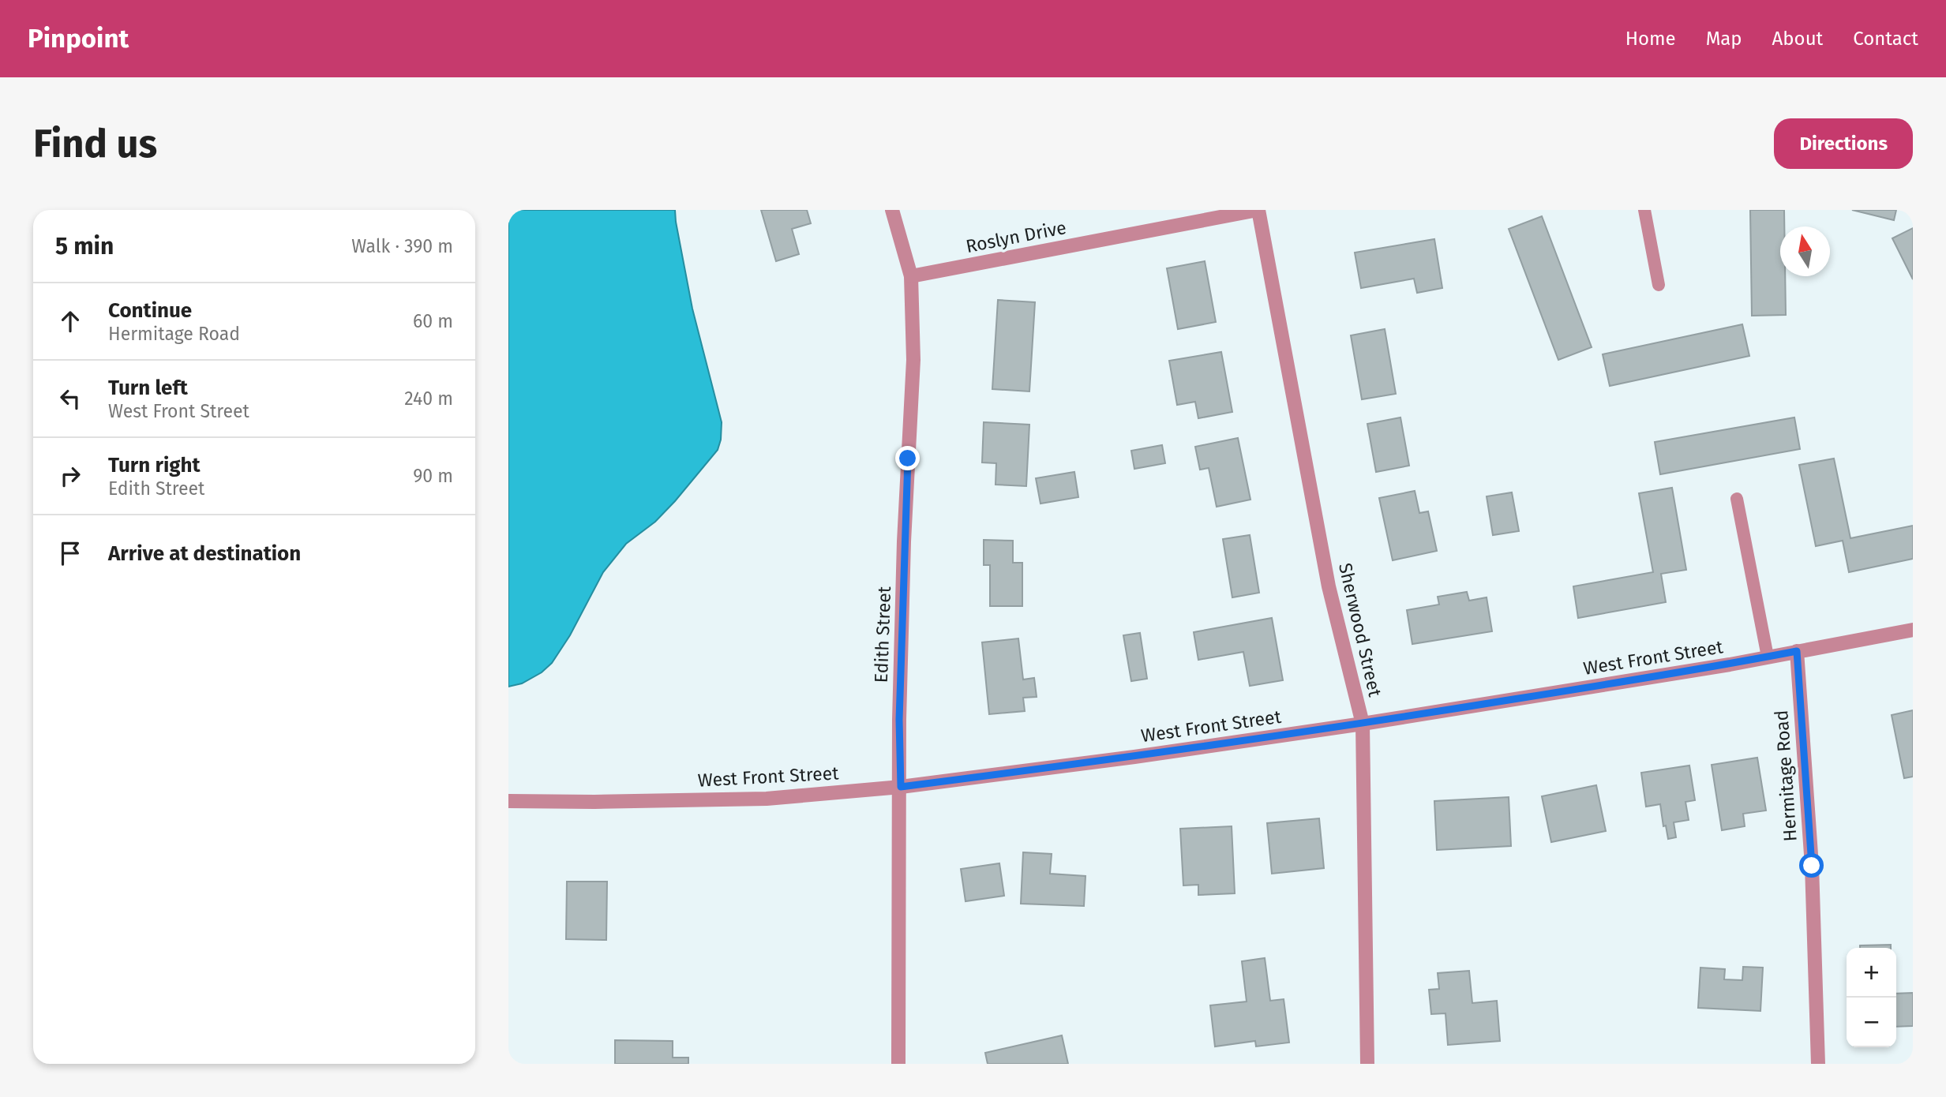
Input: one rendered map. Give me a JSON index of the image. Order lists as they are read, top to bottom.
{
  "streets": {
    "street": [
      "Roslyn Drive",
      "Sherwood Street",
      "Edith Street",
      "West Front Street",
      "Hermitage Road"
    ]
  },
  "crossings": [
    ["Roslyn Drive", "Sherwood Street"],
    ["Roslyn Drive", "Edith Street"],
    ["Sherwood Street", "West Front Street"],
    ["Edith Street", "West Front Street"],
    ["West Front Street", "Hermitage Road"]
  ],
  "north": "top",
  "page": {
    "header": "Pinpoint",
    "nav": [
      "Home",
      "Map",
      "About",
      "Contact"
    ],
    "buttons": "Directions",
    "title": "Find us",
    "heading": ["5 min", "Walk · 390 m"],
    "list": [
      ["Continue", "Hermitage Road", "60 m"],
      ["Turn left", "West Front Street", "240 m"],
      ["Turn right", "Edith Street", "90 m"],
      "Arrive at destination"
    ],
    "map_buttons": ["+", "−"]
  }
}
